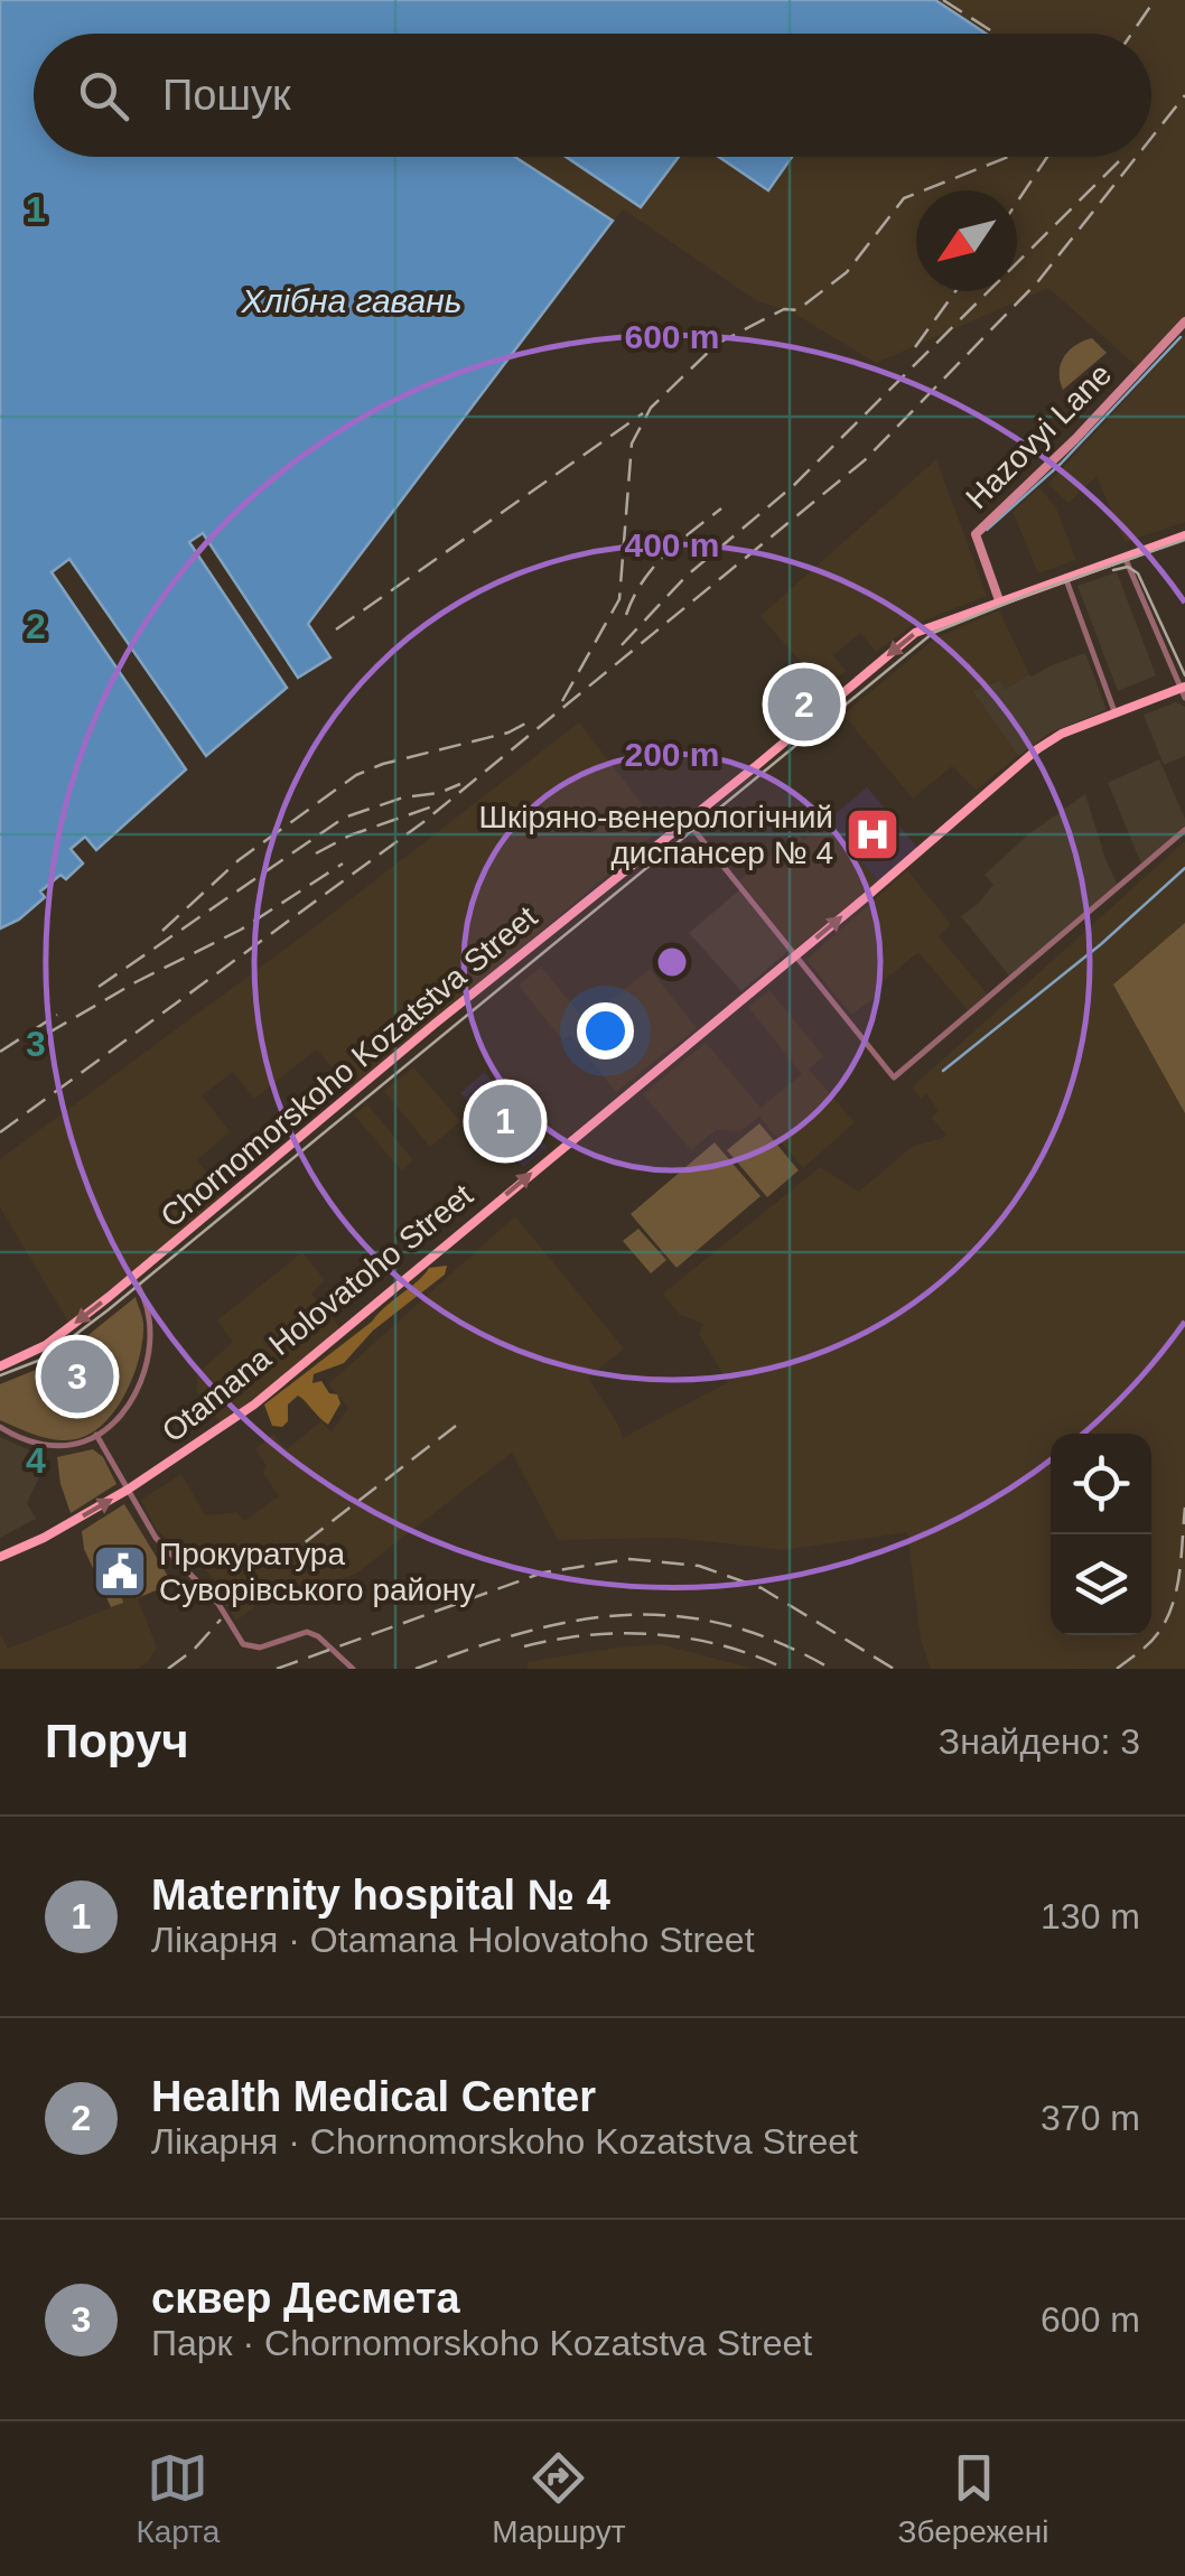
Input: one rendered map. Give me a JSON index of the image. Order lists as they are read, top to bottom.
{
  "streets": {
    "main road": ["Chornomorskoho Kozatstva Street", "Otamana Holovatoho Street"],
    "street": ["Hazovyi Lane"]
  },
  "crossings": [
    ["Hazovyi Lane", "Chornomorskoho Kozatstva Street"]
  ],
  "one_way": ["Chornomorskoho Kozatstva Street", "Otamana Holovatoho Street"],
  "water": ["Хлібна гавань"],
  "places": {
    "hospital": ["Шкіряно-венерологічний диспансер № 4"],
    "public building": ["Прокуратура Суворівського району"]
  },
  "north": "bottom left",
  "page": {
    "search": "Пошук",
    "pins": ["2", "1", "3"],
    "heading": ["Поруч", "Знайдено: 3"],
    "list": [
      {
        "mark": "1",
        "name": "Maternity hospital № 4",
        "note": "Лікарня · Otamana Holovatoho Street",
        "value": "130 m"
      },
      {
        "mark": "2",
        "name": "Health Medical Center",
        "note": "Лікарня · Chornomorskoho Kozatstva Street",
        "value": "370 m"
      },
      {
        "mark": "3",
        "name": "сквер Десмета",
        "note": "Парк · Chornomorskoho Kozatstva Street",
        "value": "600 m"
      }
    ],
    "nav": ["Карта", "Маршрут", "Збережені"]
  },
  "grid": {
    "rows": [
      "1",
      "2",
      "3",
      "4"
    ]
  },
  "rings": ["600 m", "400 m", "200 m"]
}
